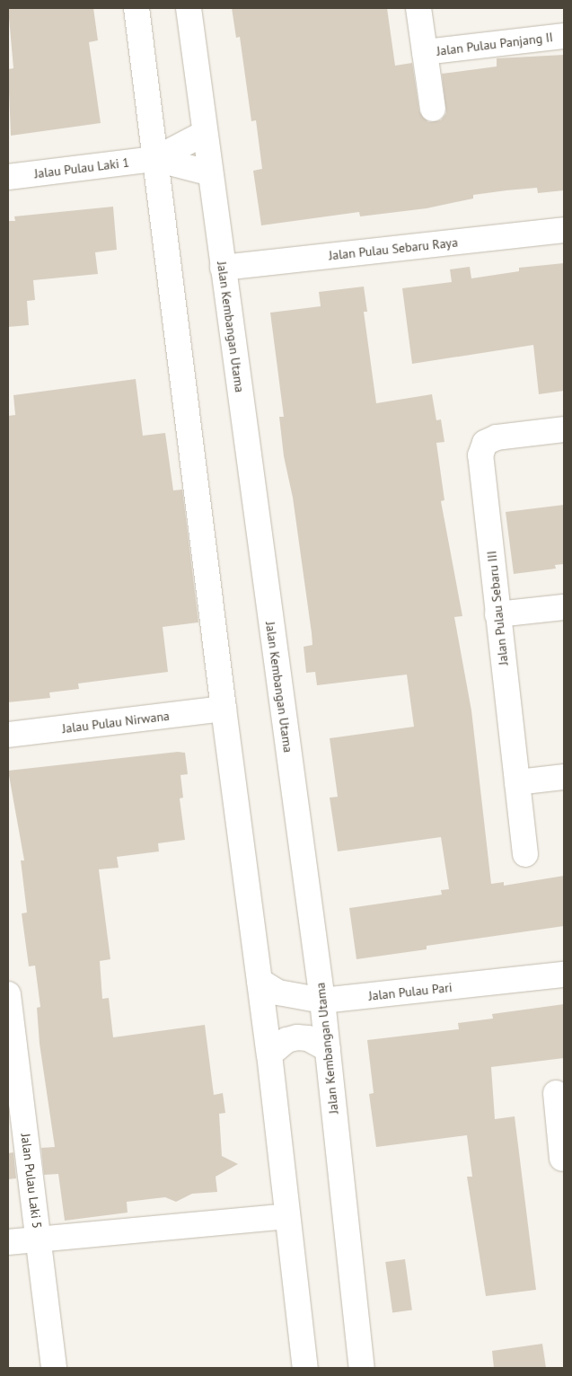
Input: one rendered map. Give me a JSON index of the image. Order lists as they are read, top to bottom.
{
  "streets": {
    "street": [
      "Jalan Pulau Panjang II",
      "Jalau Pulau Laki 1",
      "Jalan Pulau Sebaru Raya",
      "Jalan Kembangan Utama",
      "Jalan Pulau Sebaru III",
      "Jalau Pulau Nirwana",
      "Jalan Pulau Pari",
      "Jalan Pulau Laki 5"
    ]
  },
  "crossings": [
    ["Jalau Pulau Laki 1", "Jalan Kembangan Utama"],
    ["Jalan Pulau Sebaru Raya", "Jalan Kembangan Utama"],
    ["Jalan Kembangan Utama", "Jalan Pulau Pari"]
  ]
}
